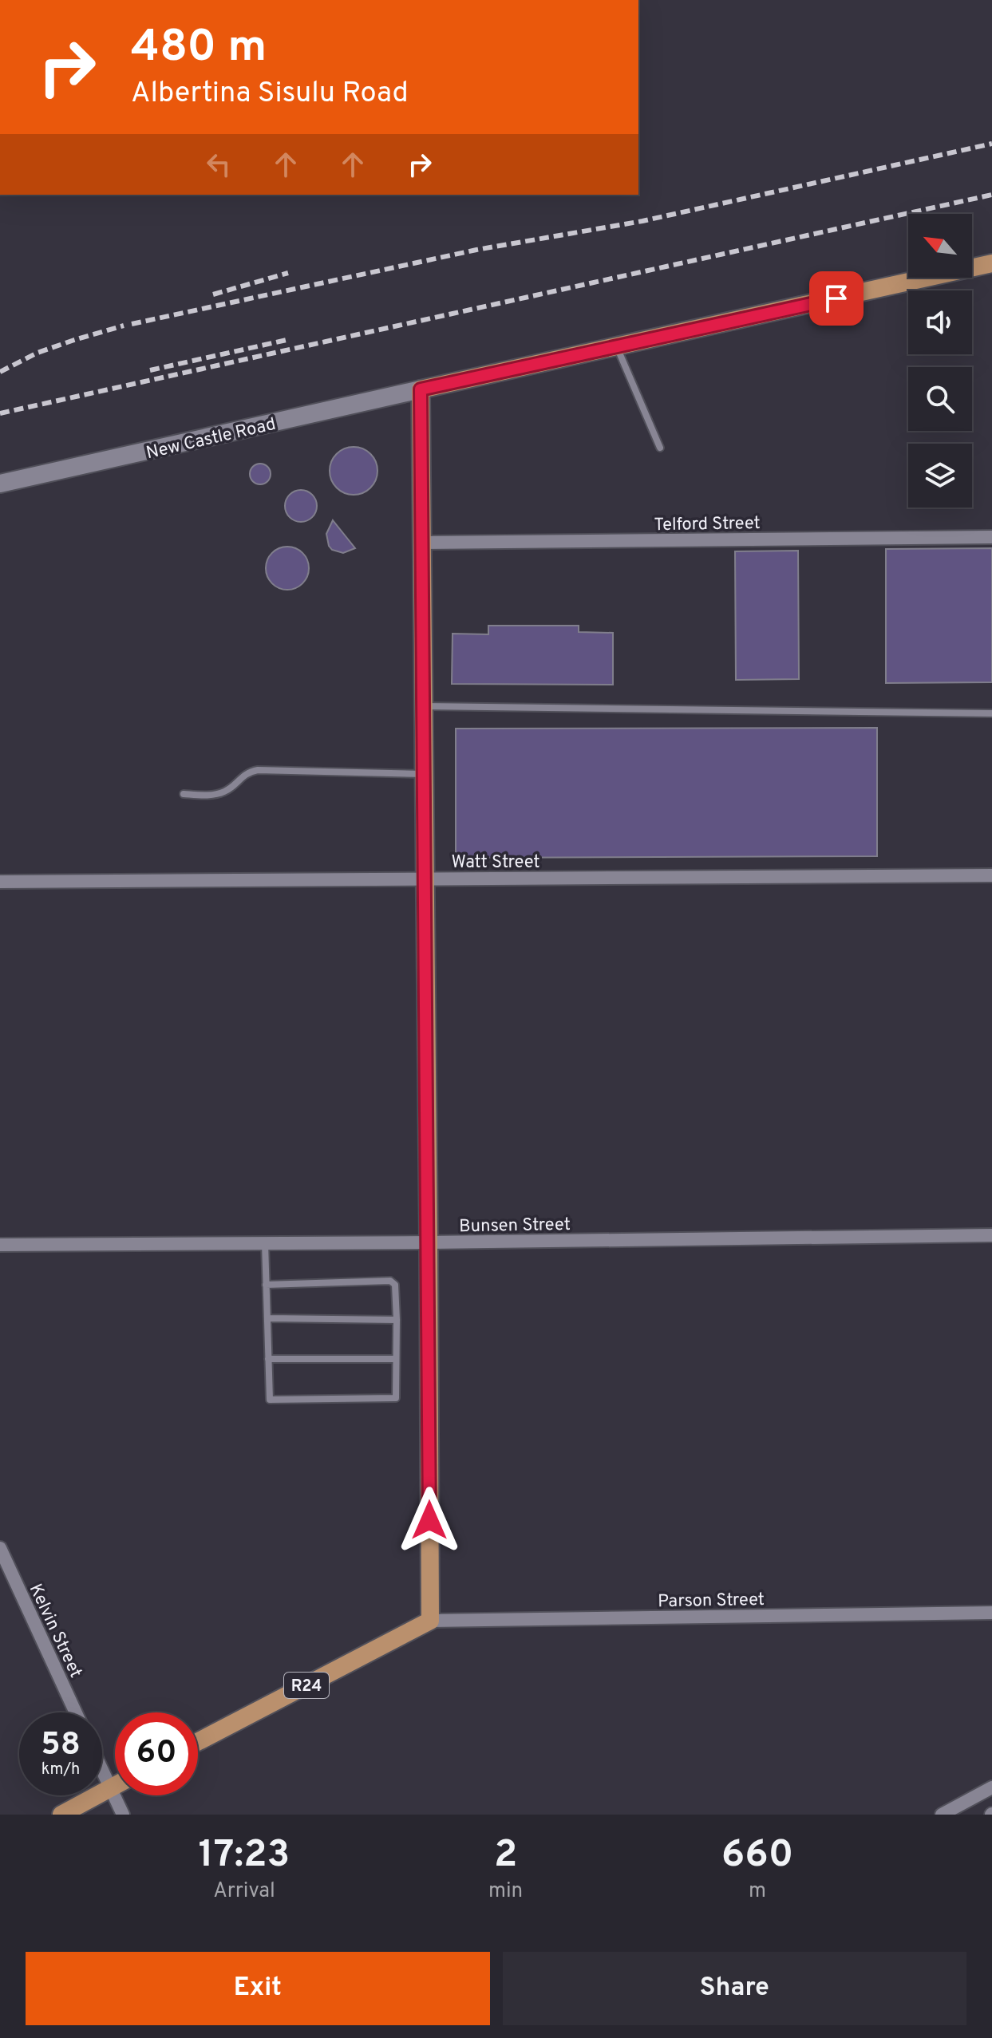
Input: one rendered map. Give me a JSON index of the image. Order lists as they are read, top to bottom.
{
  "streets": {
    "main road": ["R24"],
    "street": [
      "New Castle Road",
      "Telford Street",
      "Watt Street",
      "Bunsen Street",
      "Parson Street",
      "Kelvin Street"
    ]
  },
  "crossings": [
    ["Parson Street", "R24"]
  ],
  "north": "top left",
  "page": {
    "turn": ["480 m", "Albertina Sisulu Road"],
    "speed": "58 km/h",
    "limit": "60",
    "eta": [
      "17:23",
      "Arrival",
      "2",
      "min",
      "660",
      "m"
    ],
    "buttons": ["Exit", "Share"]
  }
}
